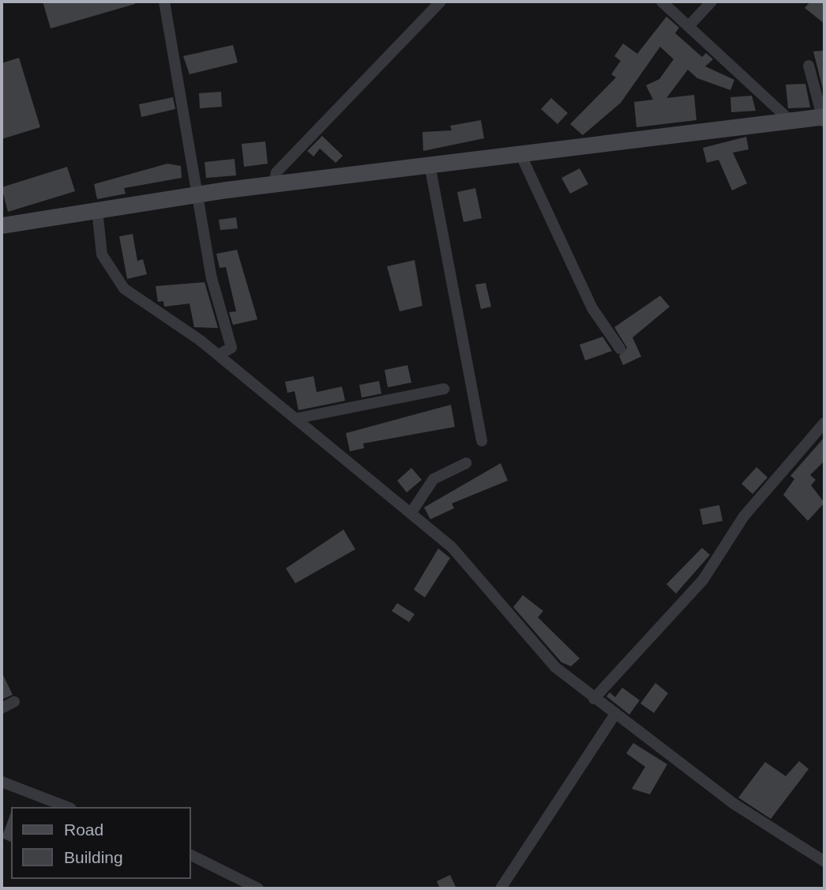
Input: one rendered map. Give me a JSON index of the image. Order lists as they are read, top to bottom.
{
  "legend": ["Road", "Building"]
}
